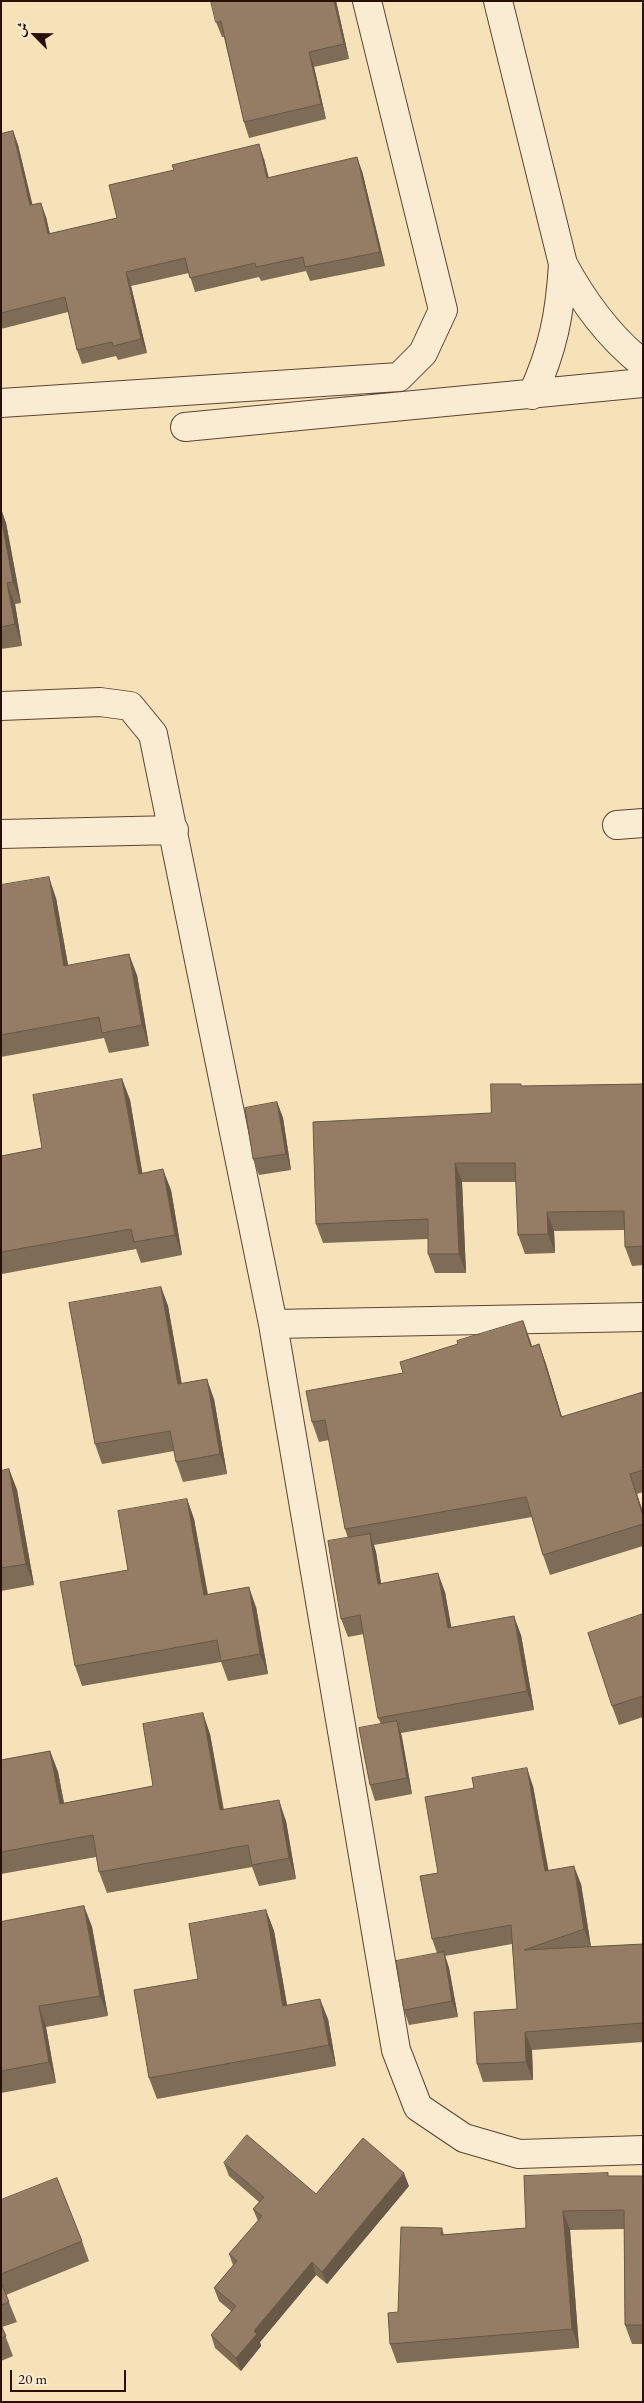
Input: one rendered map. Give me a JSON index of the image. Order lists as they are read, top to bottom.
{
  "scale_bar": "20 m",
  "north": "top left"
}
